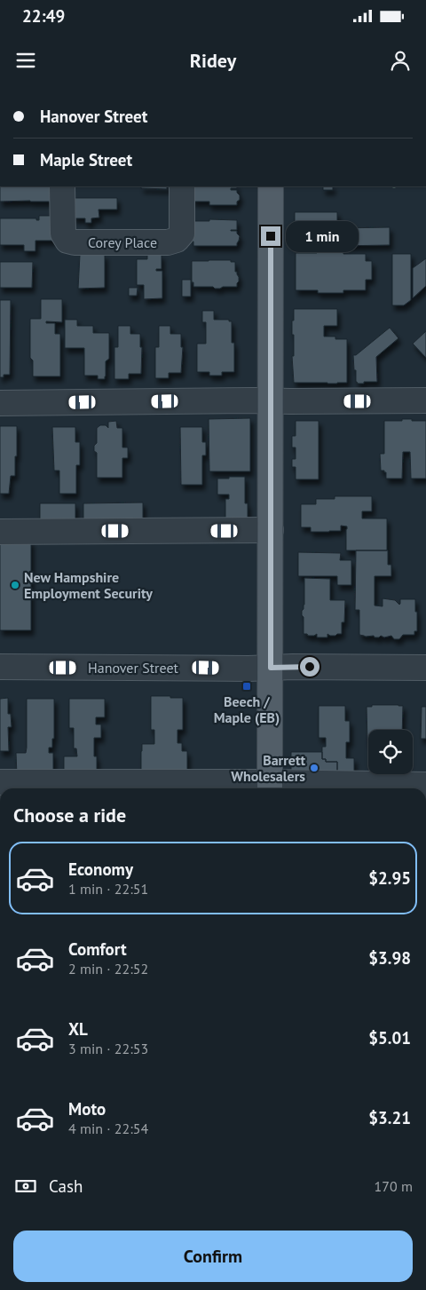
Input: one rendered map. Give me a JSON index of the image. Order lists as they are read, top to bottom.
{
  "streets": {
    "street": ["Corey Place", "Hanover Street"]
  },
  "places": {
    "other": ["New Hampshire Employment Security", "Barrett Wholesalers"],
    "transit": ["Beech / Maple (EB)"]
  },
  "page": {
    "status": "22:49",
    "header": "Ridey",
    "banner": ["Hanover Street", "Maple Street"],
    "bubble": "1 min",
    "heading": "Choose a ride",
    "list": [
      {
        "name": "Economy",
        "note": "1 min · 22:51",
        "value": "$2.95"
      },
      {
        "name": "Comfort",
        "note": "2 min · 22:52",
        "value": "$3.98"
      },
      {
        "name": "XL",
        "note": "3 min · 22:53",
        "value": "$5.01"
      },
      {
        "name": "Moto",
        "note": "4 min · 22:54",
        "value": "$3.21"
      }
    ],
    "pay": ["Cash", "170 m"],
    "buttons": "Confirm"
  }
}
